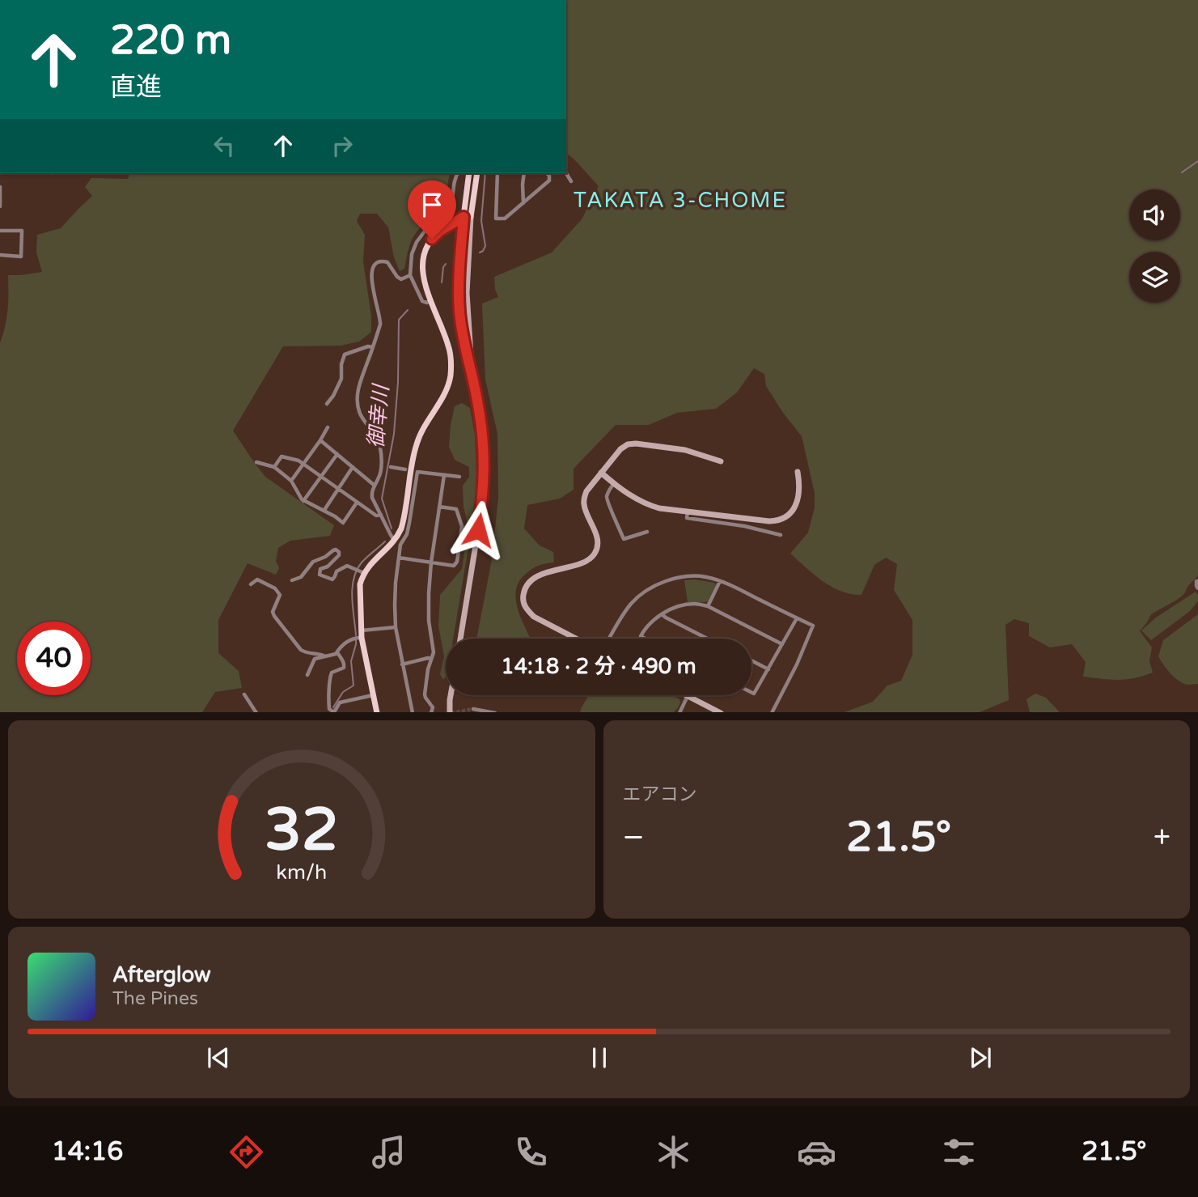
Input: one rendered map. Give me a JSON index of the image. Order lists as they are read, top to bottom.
{
  "districts": ["TAKATA 3-CHOME"],
  "water": ["御幸川"],
  "page": {
    "turn": ["220 m", "直進"],
    "limit": "40",
    "trip": "14:18 · 2 分 · 490 m",
    "tile": "エアコン",
    "heat": ["−", "21.5°", "+"],
    "song": ["Afterglow", "The Pines"],
    "tabs": ["14:16", "21.5°"],
    "gauge": ["32", "km/h"]
  }
}
